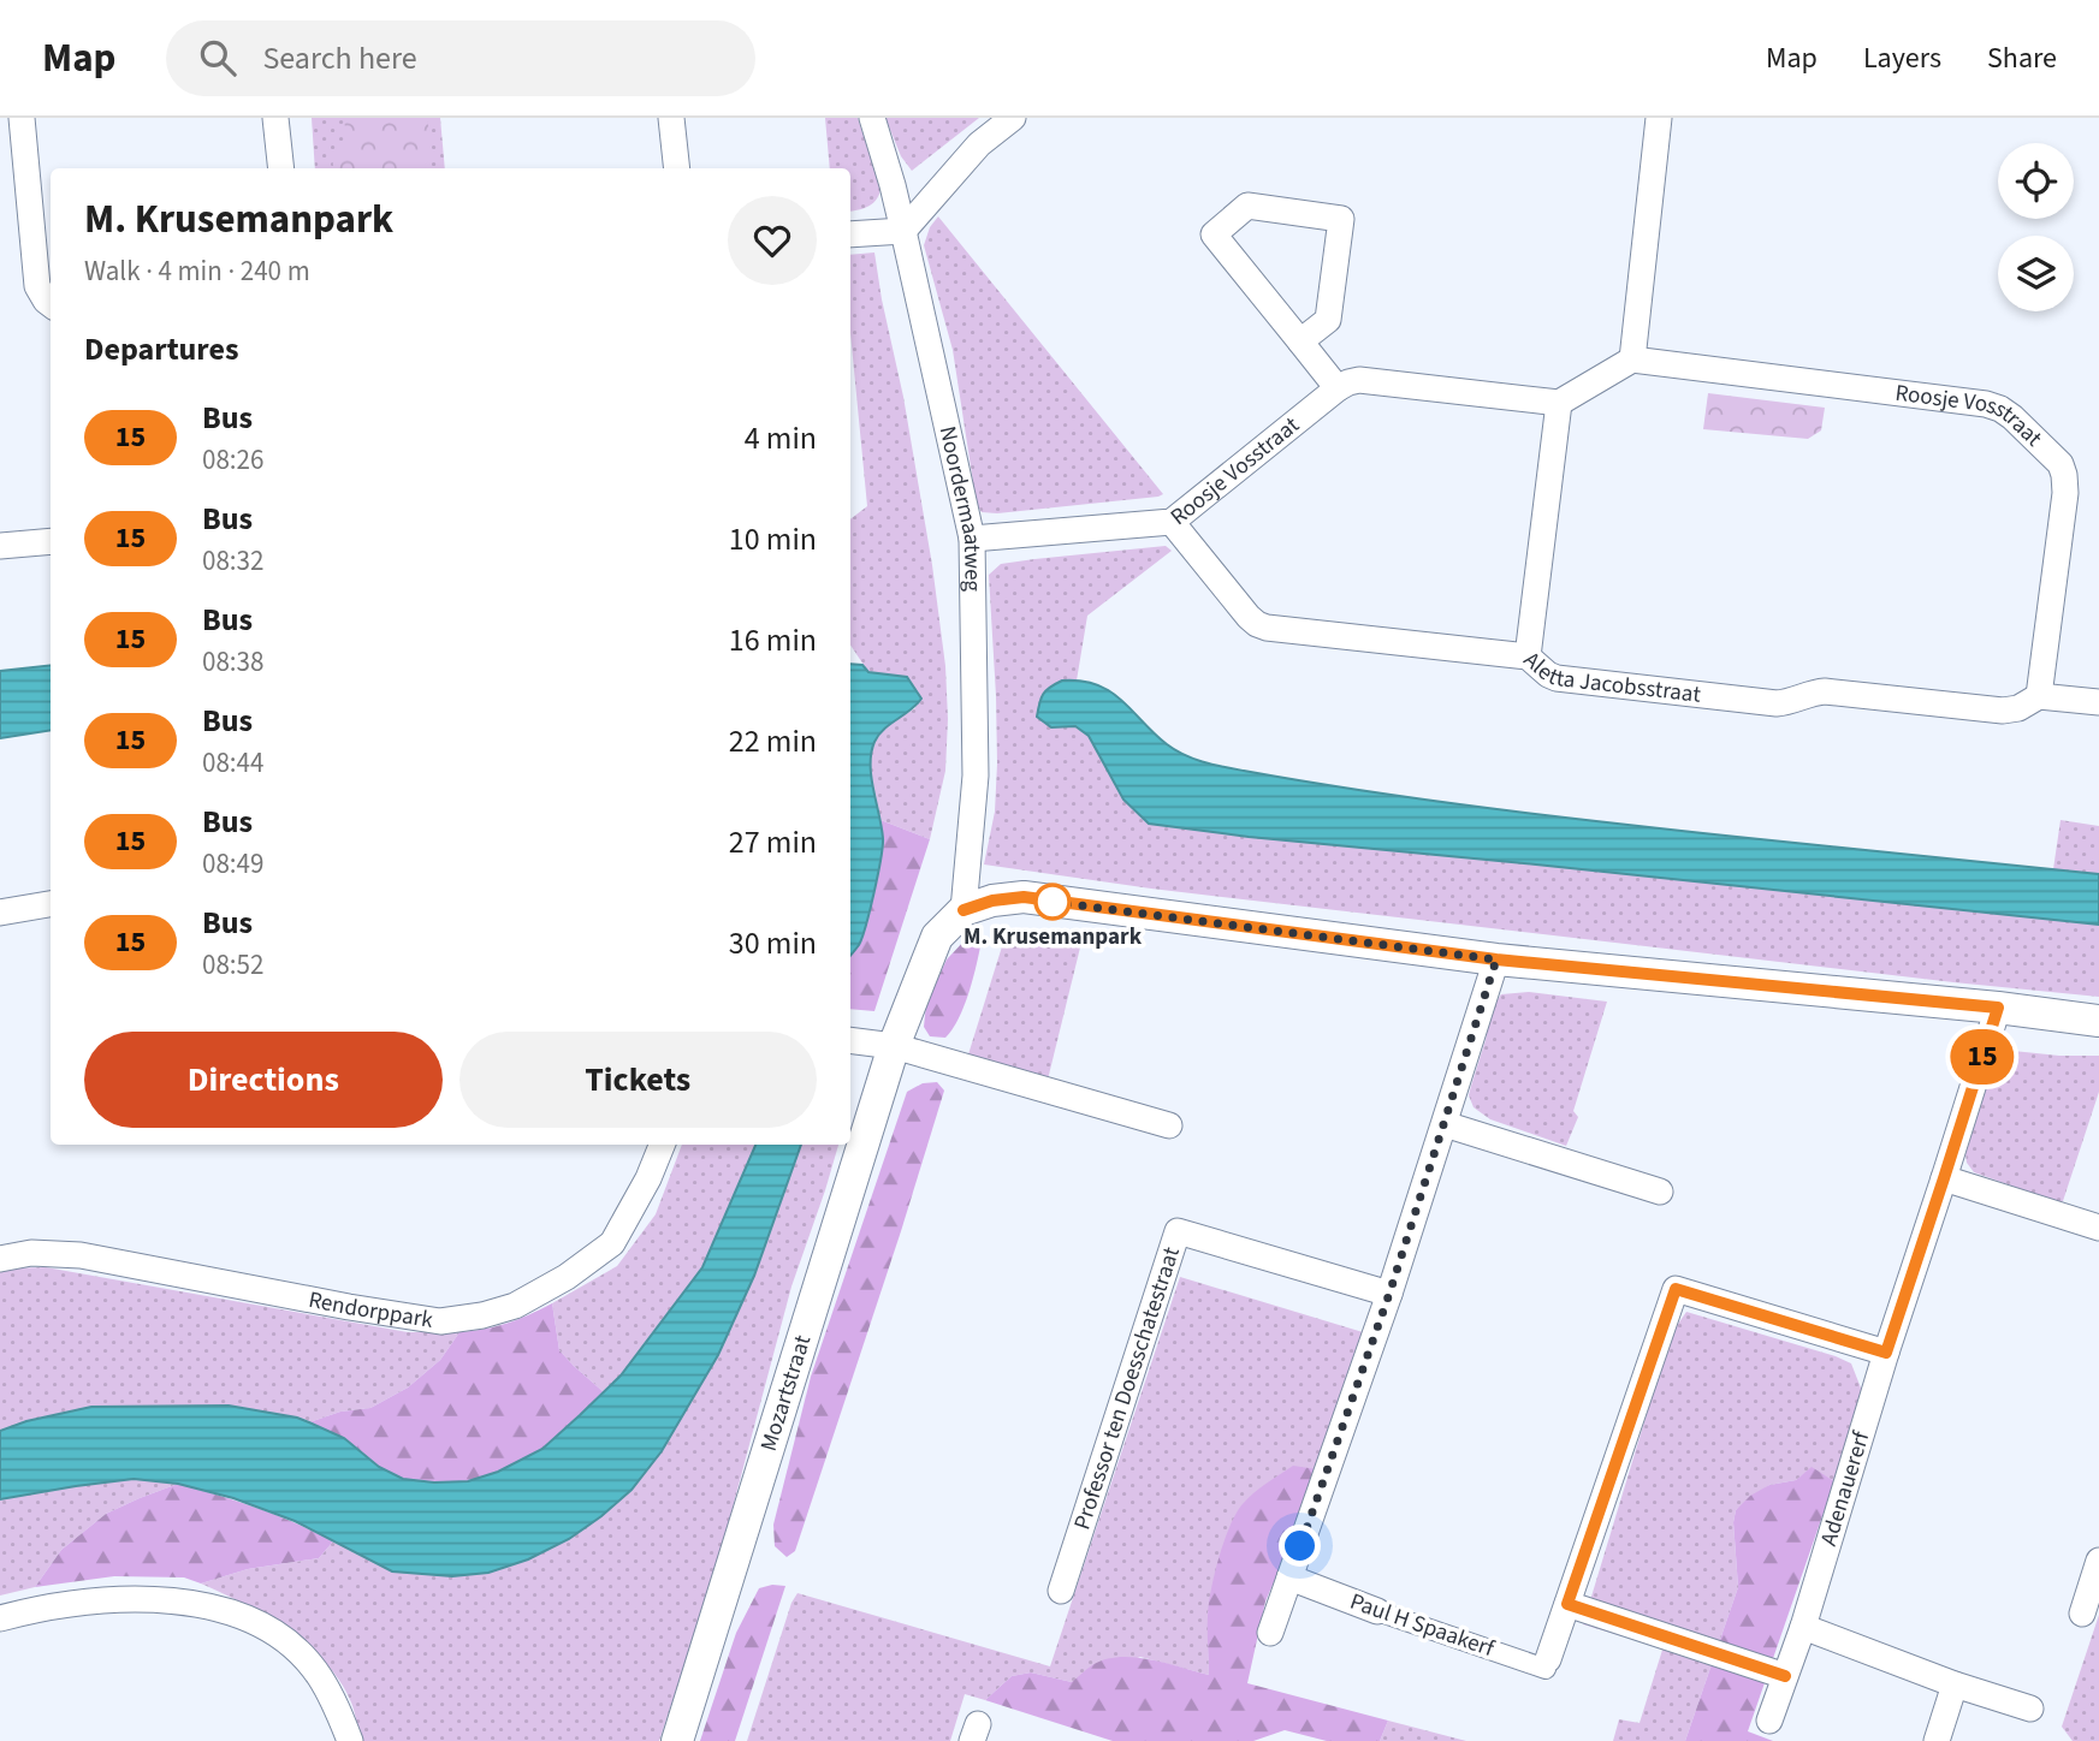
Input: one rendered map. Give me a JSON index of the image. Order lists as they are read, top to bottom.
{
  "streets": {
    "street": [
      "Roosje Vosstraat",
      "Noordermaatweg",
      "Aletta Jacobsstraat",
      "Rendorppark",
      "Professor ten Doesschatestraat",
      "Mozartstraat",
      "Adenauererf",
      "Paul H Spaakerf"
    ]
  },
  "crossings": [
    ["Roosje Vosstraat", "Noordermaatweg"],
    ["Roosje Vosstraat", "Aletta Jacobsstraat"],
    ["Noordermaatweg", "Mozartstraat"]
  ],
  "places": ["M. Krusemanpark"],
  "lines": ["bus line 15"],
  "page": {
    "header": "Map",
    "search": "Search here",
    "nav": ["Map", "Layers", "Share"],
    "on_map": "15",
    "heading": [
      ["M. Krusemanpark", "Walk · 4 min · 240 m"],
      "Departures"
    ],
    "list": [
      {
        "mark": "15",
        "name": "Bus",
        "note": "08:26",
        "value": "4 min"
      },
      {
        "mark": "15",
        "name": "Bus",
        "note": "08:32",
        "value": "10 min"
      },
      {
        "mark": "15",
        "name": "Bus",
        "note": "08:38",
        "value": "16 min"
      },
      {
        "mark": "15",
        "name": "Bus",
        "note": "08:44",
        "value": "22 min"
      },
      {
        "mark": "15",
        "name": "Bus",
        "note": "08:49",
        "value": "27 min"
      },
      {
        "mark": "15",
        "name": "Bus",
        "note": "08:52",
        "value": "30 min"
      }
    ],
    "buttons": ["Directions", "Tickets"]
  }
}
